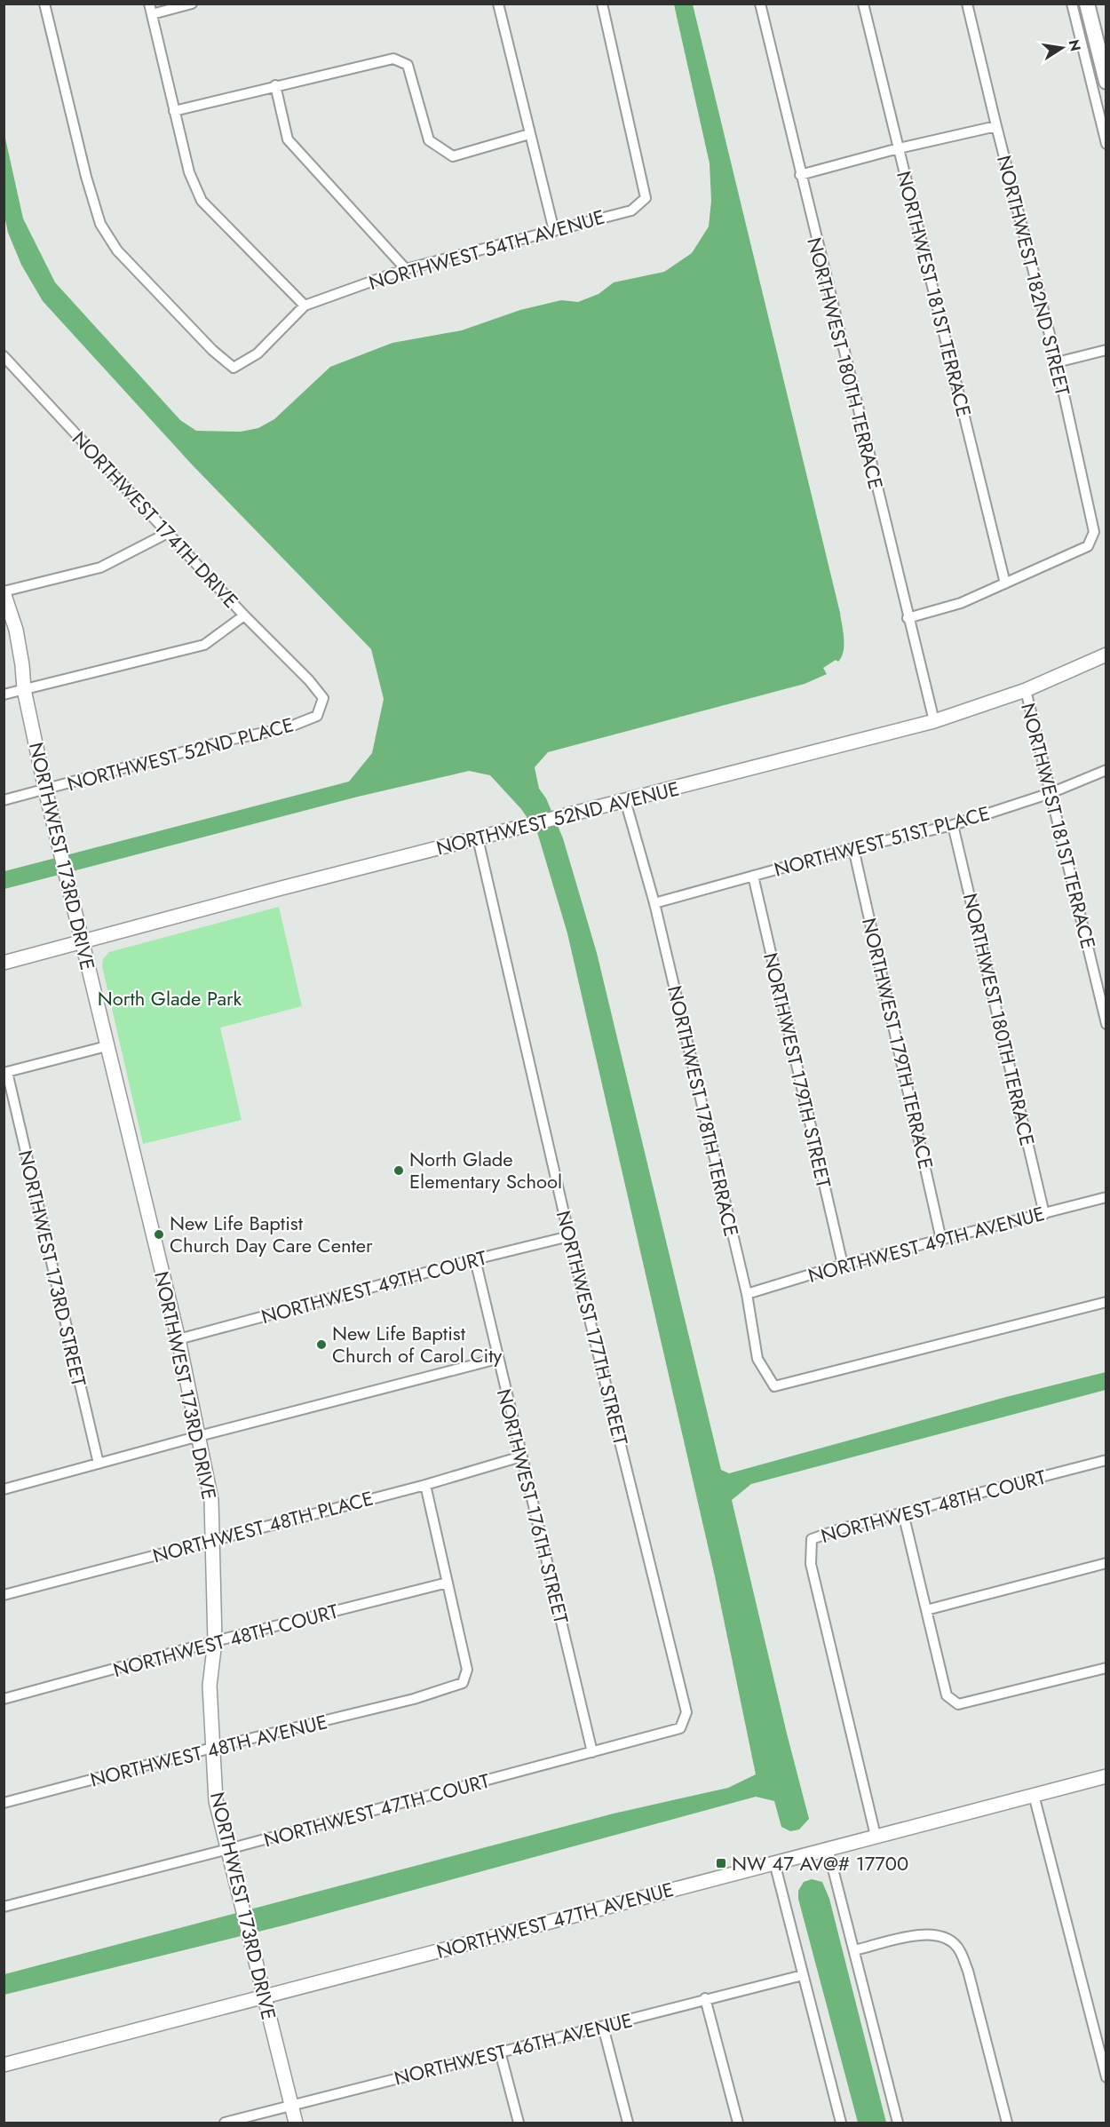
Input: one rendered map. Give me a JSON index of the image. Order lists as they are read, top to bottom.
{
  "streets": {
    "street": [
      "NORTHWEST 54TH AVENUE",
      "NORTHWEST 182ND STREET",
      "NORTHWEST 181ST TERRACE",
      "NORTHWEST 180TH TERRACE",
      "NORTHWEST 174TH DRIVE",
      "NORTHWEST 52ND PLACE",
      "NORTHWEST 52ND AVENUE",
      "NORTHWEST 51ST PLACE",
      "NORTHWEST 173RD DRIVE",
      "NORTHWEST 179TH TERRACE",
      "NORTHWEST 179TH STREET",
      "NORTHWEST 178TH TERRACE",
      "NORTHWEST 49TH AVENUE",
      "NORTHWEST 173RD STREET",
      "NORTHWEST 49TH COURT",
      "NORTHWEST 177TH STREET",
      "NORTHWEST 176TH STREET",
      "NORTHWEST 48TH COURT",
      "NORTHWEST 48TH PLACE",
      "NORTHWEST 48TH AVENUE",
      "NORTHWEST 47TH COURT",
      "NORTHWEST 47TH AVENUE",
      "NORTHWEST 46TH AVENUE"
    ]
  },
  "crossings": [
    ["NORTHWEST 182ND STREET", "NORTHWEST 181ST TERRACE"],
    ["NORTHWEST 181ST TERRACE", "NORTHWEST 52ND AVENUE"],
    ["NORTHWEST 181ST TERRACE", "NORTHWEST 51ST PLACE"],
    ["NORTHWEST 180TH TERRACE", "NORTHWEST 52ND AVENUE"],
    ["NORTHWEST 180TH TERRACE", "NORTHWEST 51ST PLACE"],
    ["NORTHWEST 180TH TERRACE", "NORTHWEST 49TH AVENUE"],
    ["NORTHWEST 174TH DRIVE", "NORTHWEST 52ND PLACE"],
    ["NORTHWEST 52ND PLACE", "NORTHWEST 173RD DRIVE"],
    ["NORTHWEST 52ND AVENUE", "NORTHWEST 173RD DRIVE"],
    ["NORTHWEST 52ND AVENUE", "NORTHWEST 178TH TERRACE"],
    ["NORTHWEST 52ND AVENUE", "NORTHWEST 177TH STREET"],
    ["NORTHWEST 51ST PLACE", "NORTHWEST 179TH TERRACE"],
    ["NORTHWEST 51ST PLACE", "NORTHWEST 179TH STREET"],
    ["NORTHWEST 51ST PLACE", "NORTHWEST 178TH TERRACE"],
    ["NORTHWEST 173RD DRIVE", "NORTHWEST 49TH COURT"],
    ["NORTHWEST 173RD DRIVE", "NORTHWEST 48TH COURT"],
    ["NORTHWEST 173RD DRIVE", "NORTHWEST 48TH PLACE"],
    ["NORTHWEST 173RD DRIVE", "NORTHWEST 48TH AVENUE"],
    ["NORTHWEST 173RD DRIVE", "NORTHWEST 47TH COURT"],
    ["NORTHWEST 173RD DRIVE", "NORTHWEST 47TH AVENUE"],
    ["NORTHWEST 173RD DRIVE", "NORTHWEST 46TH AVENUE"],
    ["NORTHWEST 179TH TERRACE", "NORTHWEST 49TH AVENUE"],
    ["NORTHWEST 179TH STREET", "NORTHWEST 49TH AVENUE"],
    ["NORTHWEST 178TH TERRACE", "NORTHWEST 49TH AVENUE"],
    ["NORTHWEST 49TH COURT", "NORTHWEST 177TH STREET"],
    ["NORTHWEST 49TH COURT", "NORTHWEST 176TH STREET"],
    ["NORTHWEST 177TH STREET", "NORTHWEST 47TH COURT"],
    ["NORTHWEST 176TH STREET", "NORTHWEST 48TH PLACE"],
    ["NORTHWEST 176TH STREET", "NORTHWEST 47TH COURT"],
    ["NORTHWEST 48TH COURT", "NORTHWEST 48TH AVENUE"],
    ["NORTHWEST 48TH COURT", "NORTHWEST 47TH AVENUE"]
  ],
  "parks": ["North Glade Park"],
  "places": {
    "other": ["North Glade Elementary School", "New Life Baptist Church Day Care Center", "New Life Baptist Church of Carol City"],
    "transit": ["NW 47 AV@# 17700"]
  },
  "north": "right"
}
